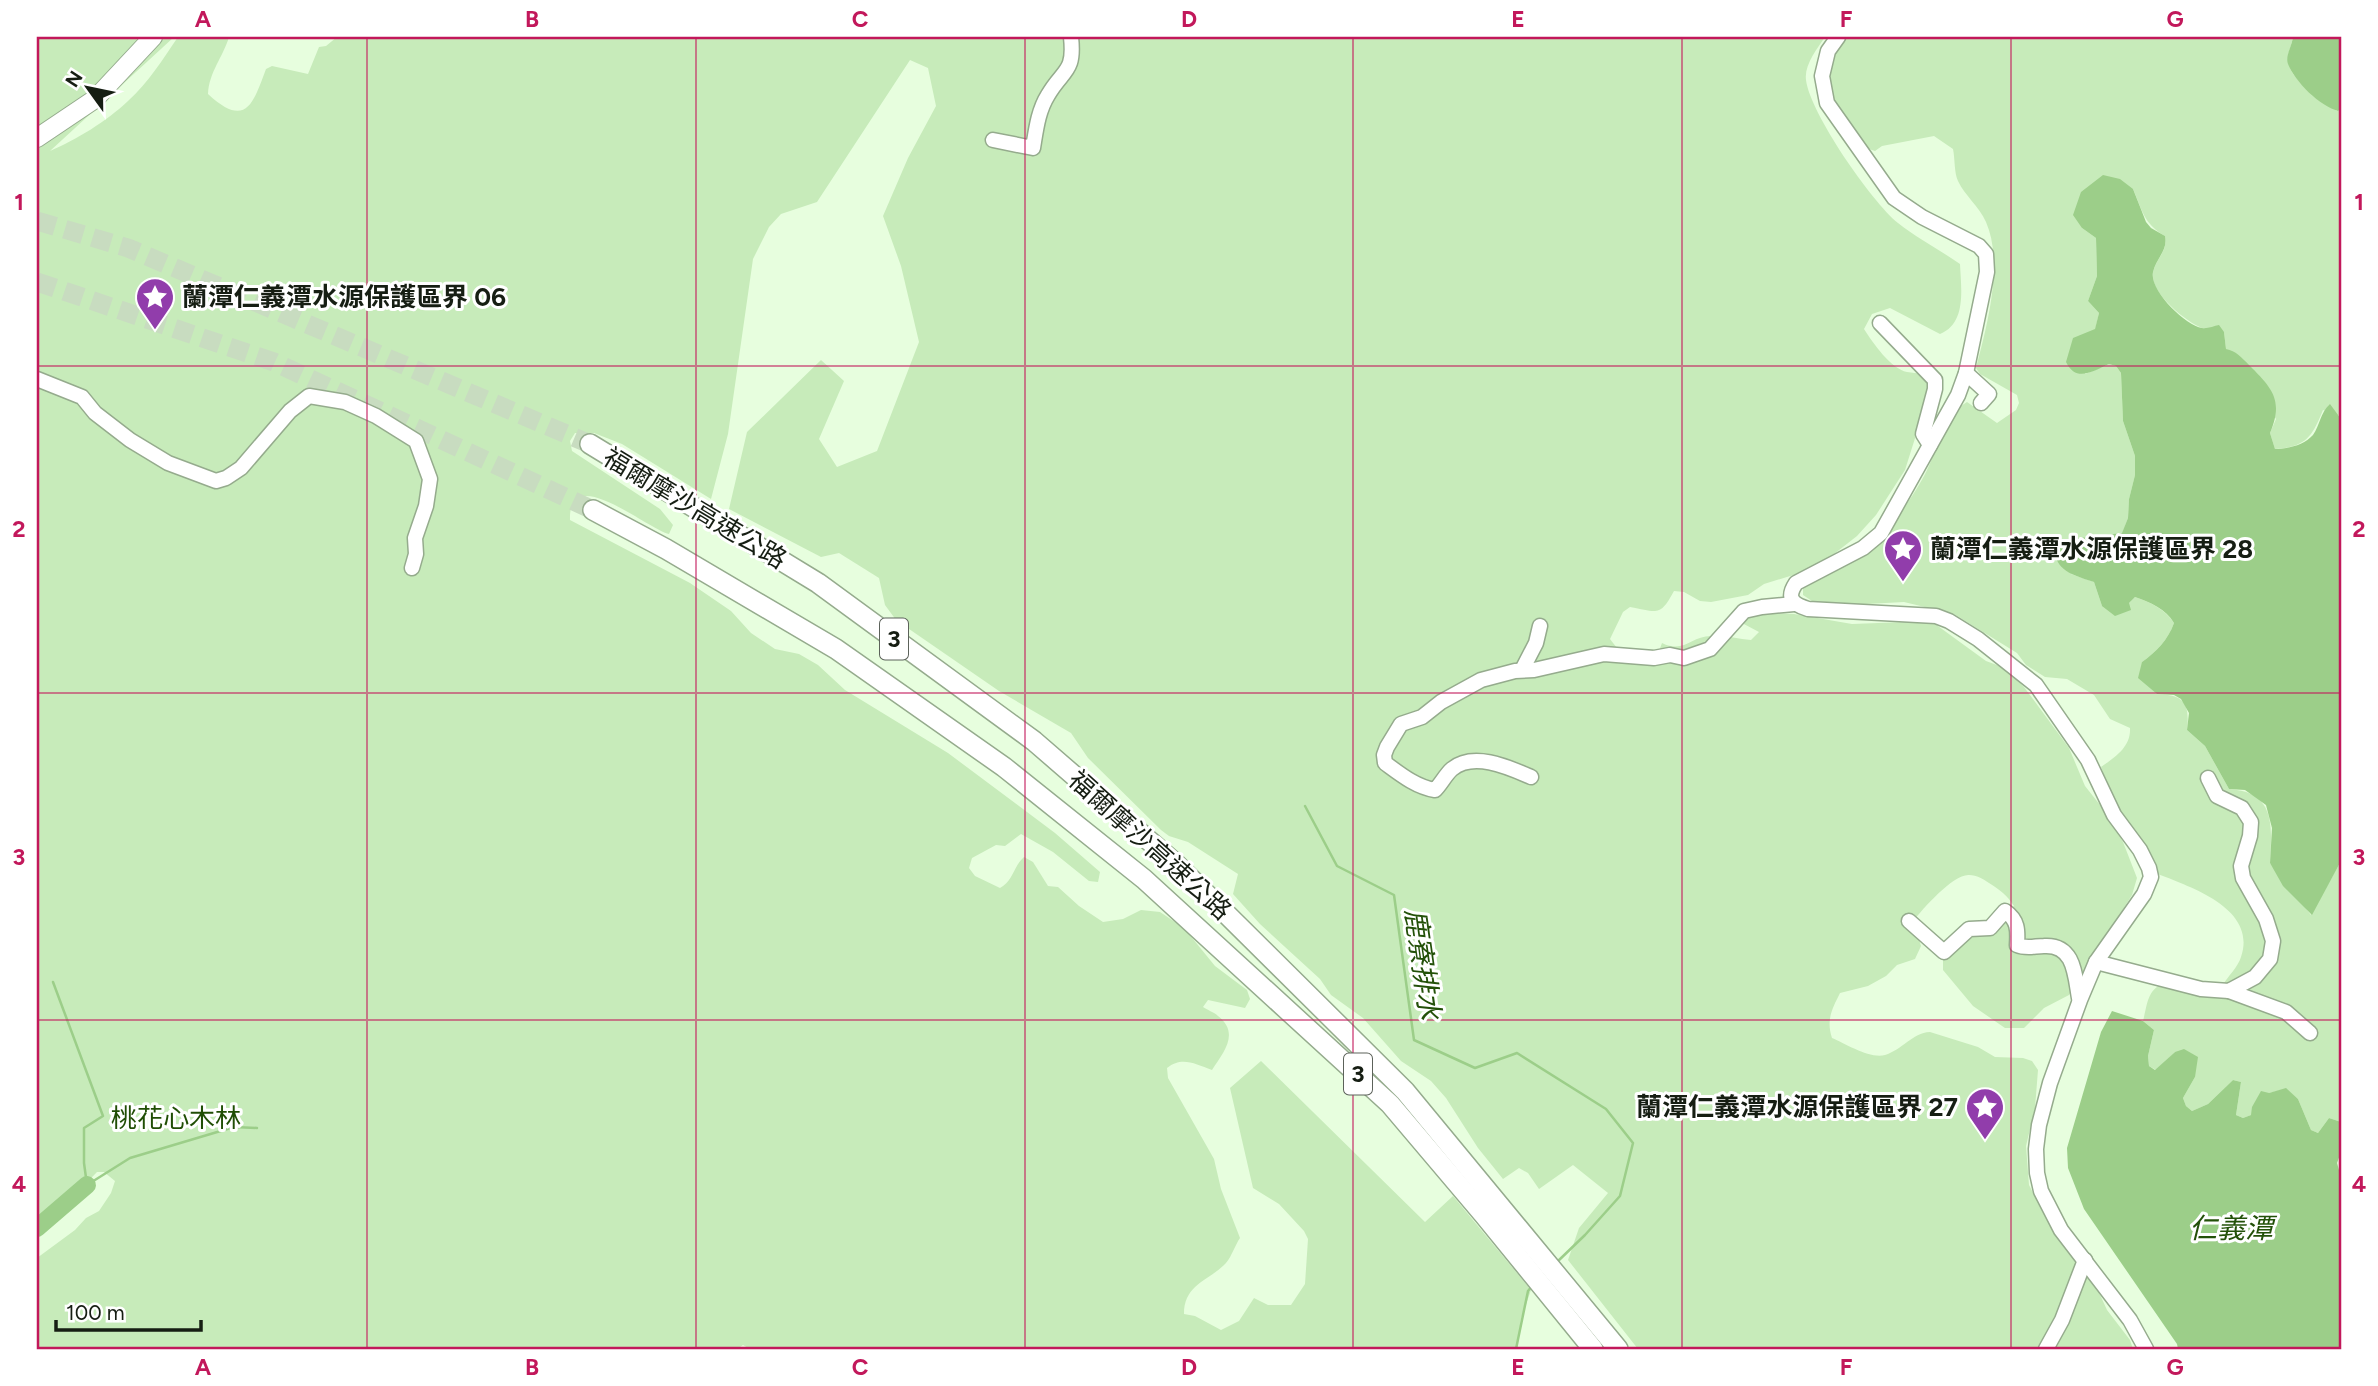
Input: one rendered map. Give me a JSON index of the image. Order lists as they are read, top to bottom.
{
  "streets": {
    "highway": ["福爾摩沙高速公路", "3"]
  },
  "water": ["鹿寮排水", "仁義潭"],
  "parks": ["桃花心木林"],
  "places": {
    "place": ["蘭潭仁義潭水源保護區界 06", "蘭潭仁義潭水源保護區界 28", "蘭潭仁義潭水源保護區界 27"]
  },
  "scale_bar": "100 m",
  "north": "top left",
  "grid": {
    "columns": [
      "A",
      "B",
      "C",
      "D",
      "E",
      "F",
      "G"
    ],
    "rows": [
      "1",
      "2",
      "3",
      "4"
    ]
  }
}
